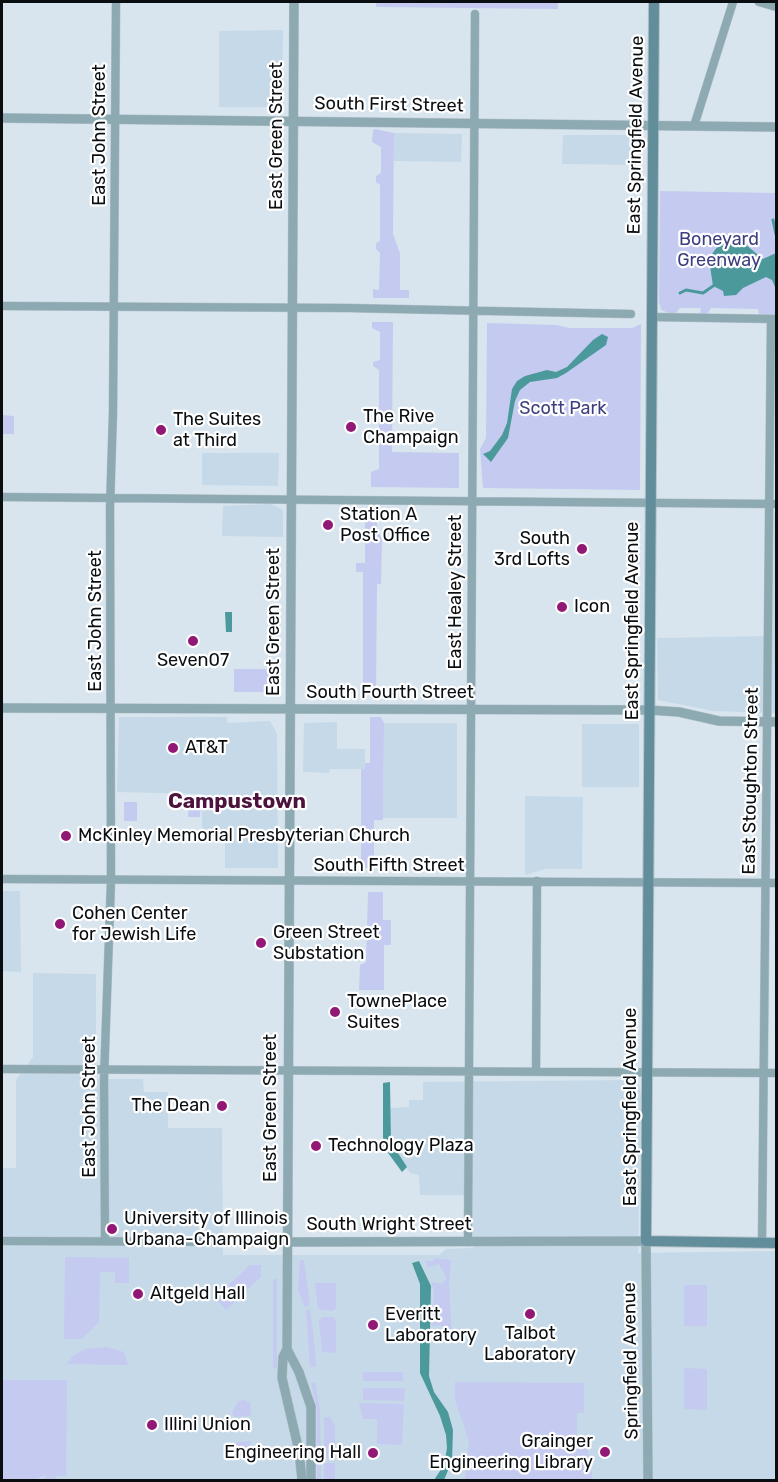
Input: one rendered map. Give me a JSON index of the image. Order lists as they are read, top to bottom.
{
  "streets": {
    "main road": ["East Springfield Avenue", "South Wright Street"],
    "street": [
      "South First Street",
      "East John Street",
      "East Green Street",
      "East Healey Street",
      "South Fourth Street",
      "East Stoughton Street",
      "South Fifth Street",
      "Springfield Avenue"
    ]
  },
  "crossings": [
    ["South First Street", "East John Street"],
    ["South First Street", "East Springfield Avenue"],
    ["South First Street", "East Green Street"],
    ["South First Street", "East Healey Street"],
    ["East John Street", "South Fourth Street"],
    ["East John Street", "South Fifth Street"],
    ["East John Street", "South Wright Street"],
    ["East Springfield Avenue", "South Fourth Street"],
    ["East Springfield Avenue", "South Fifth Street"],
    ["East Springfield Avenue", "South Wright Street"],
    ["East Springfield Avenue", "Springfield Avenue"],
    ["East Green Street", "South Fourth Street"],
    ["East Green Street", "South Fifth Street"],
    ["East Green Street", "South Wright Street"],
    ["East Healey Street", "South Fourth Street"],
    ["East Healey Street", "South Fifth Street"],
    ["East Healey Street", "South Wright Street"],
    ["South Fourth Street", "East Stoughton Street"],
    ["East Stoughton Street", "South Fifth Street"],
    ["East Stoughton Street", "South Wright Street"],
    ["South Wright Street", "Springfield Avenue"]
  ],
  "districts": ["Campustown"],
  "parks": ["Boneyard Greenway", "Scott Park"],
  "places": [
    "The Rive Champaign",
    "The Suites at Third",
    "Station A Post Office",
    "South 3rd Lofts",
    "Icon",
    "Seven07",
    "AT&T",
    "McKinley Memorial Presbyterian Church",
    "Cohen Center for Jewish Life",
    "Green Street Substation",
    "TownePlace Suites",
    "The Dean",
    "Technology Plaza",
    "University of Illinois Urbana-Champaign",
    "Altgeld Hall",
    "Talbot Laboratory",
    "Everitt Laboratory",
    "Illini Union",
    "Grainger Engineering Library",
    "Engineering Hall"
  ]
}
